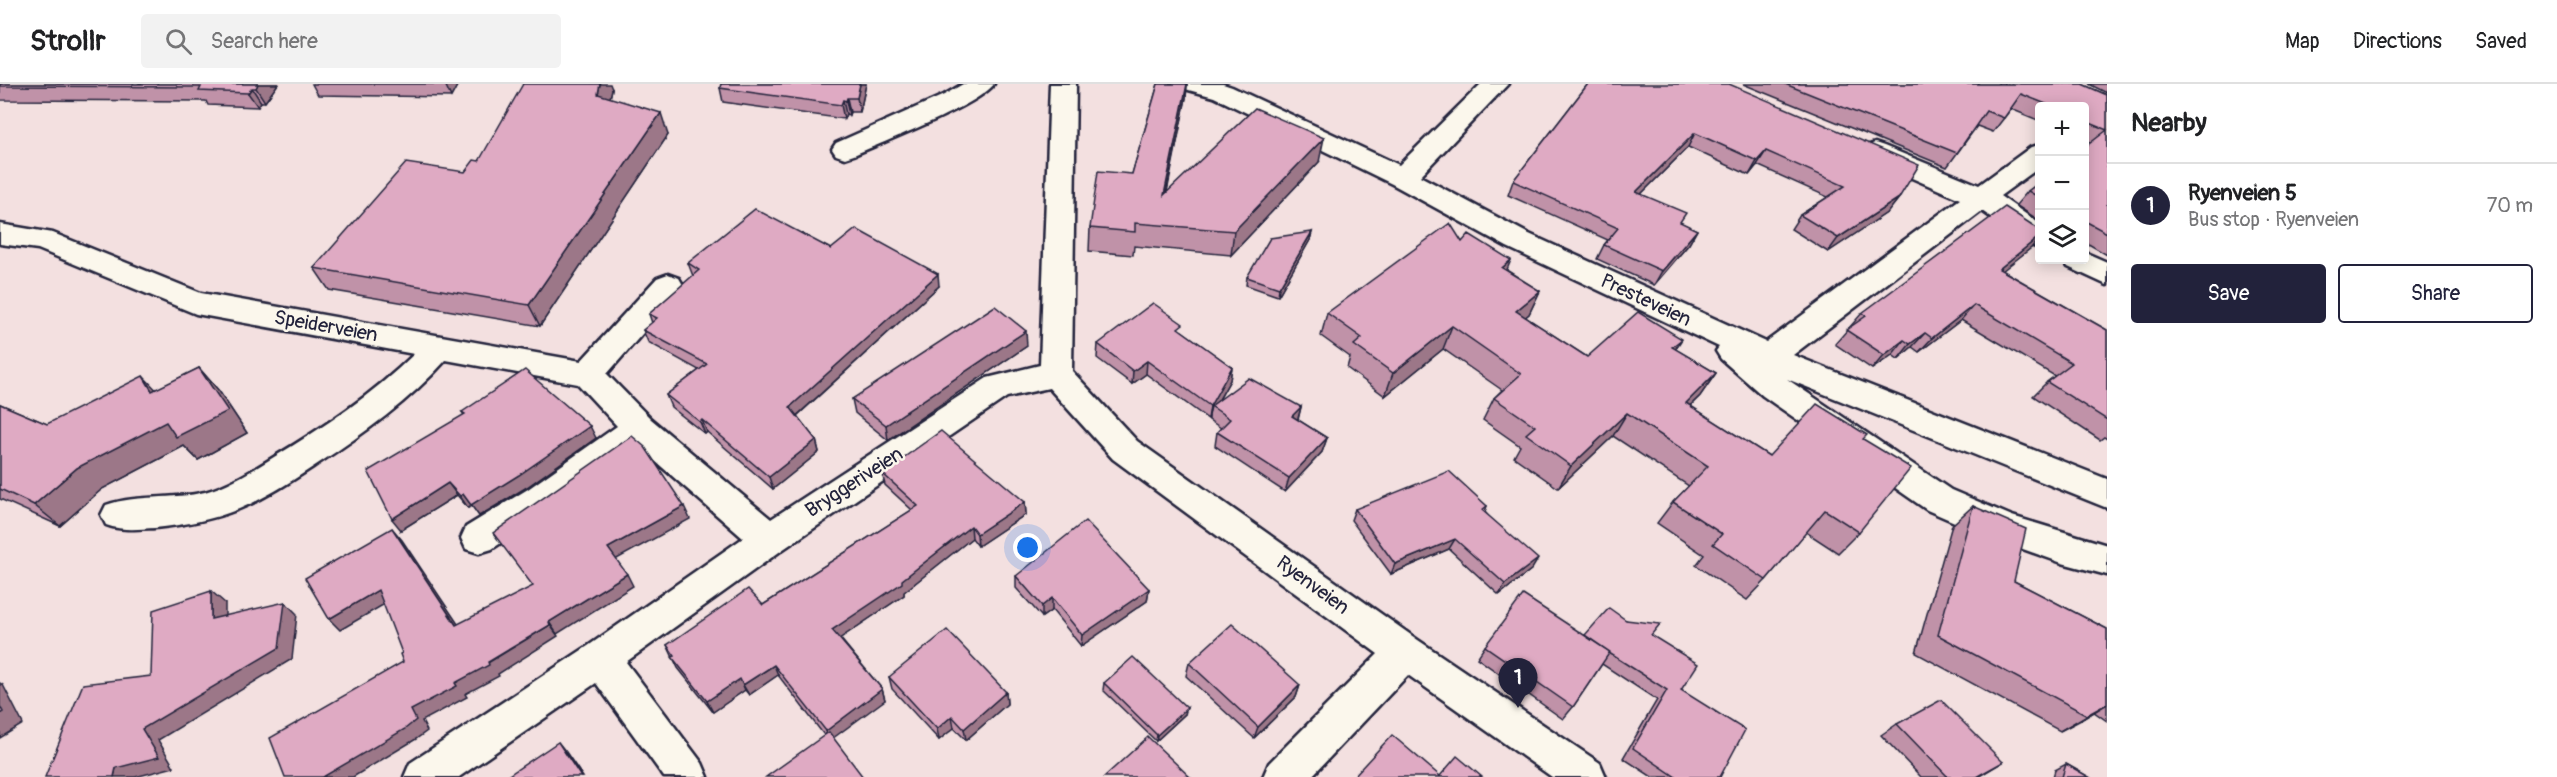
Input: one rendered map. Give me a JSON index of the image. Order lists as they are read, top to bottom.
{
  "streets": {
    "street": [
      "Presteveien",
      "Speiderveien",
      "Bryggeriveien",
      "Ryenveien"
    ]
  },
  "crossings": [
    ["Bryggeriveien", "Ryenveien"]
  ],
  "page": {
    "header": "Strollr",
    "search": "Search here",
    "nav": ["Map", "Directions", "Saved"],
    "heading": "Nearby",
    "map_buttons": ["+", "−"],
    "list": [
      {
        "mark": "1",
        "name": "Ryenveien 5",
        "note": "Bus stop · Ryenveien",
        "value": "70 m"
      }
    ],
    "buttons": ["Save", "Share"],
    "pins": "1"
  }
}
